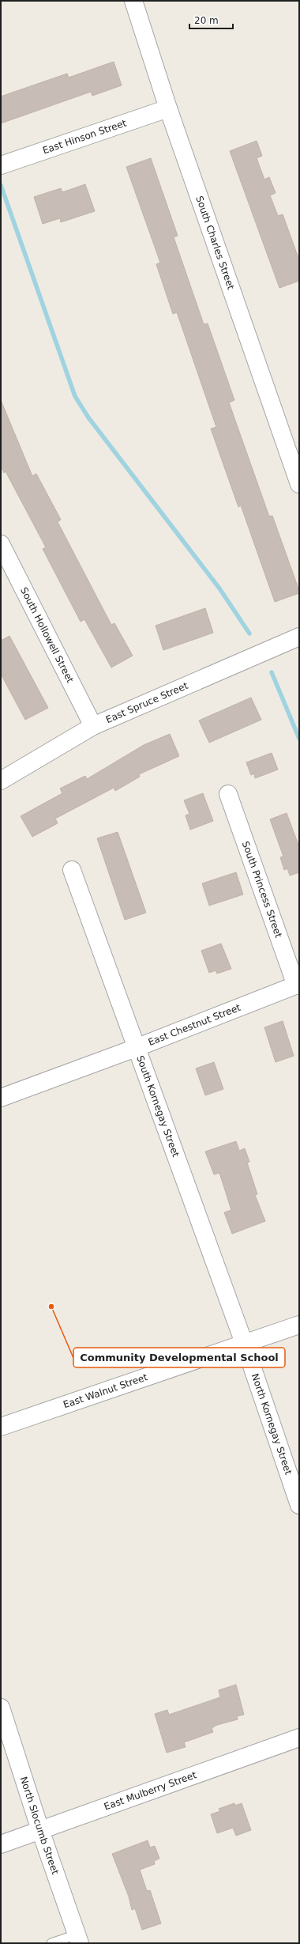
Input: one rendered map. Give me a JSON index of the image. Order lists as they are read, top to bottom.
{
  "streets": {
    "street": [
      "East Hinson Street",
      "South Charles Street",
      "South Hollowell Street",
      "East Spruce Street",
      "South Princess Street",
      "East Chestnut Street",
      "South Kornegay Street",
      "East Walnut Street",
      "North Kornegay Street",
      "East Mulberry Street",
      "North Slocumb Street"
    ]
  },
  "crossings": [
    ["East Hinson Street", "South Charles Street"],
    ["South Hollowell Street", "East Spruce Street"],
    ["South Princess Street", "East Chestnut Street"],
    ["East Chestnut Street", "South Kornegay Street"],
    ["South Kornegay Street", "East Walnut Street"],
    ["South Kornegay Street", "North Kornegay Street"],
    ["East Walnut Street", "North Kornegay Street"],
    ["East Mulberry Street", "North Slocumb Street"]
  ],
  "places": ["Community Developmental School"],
  "scale_bar": "20 m"
}
